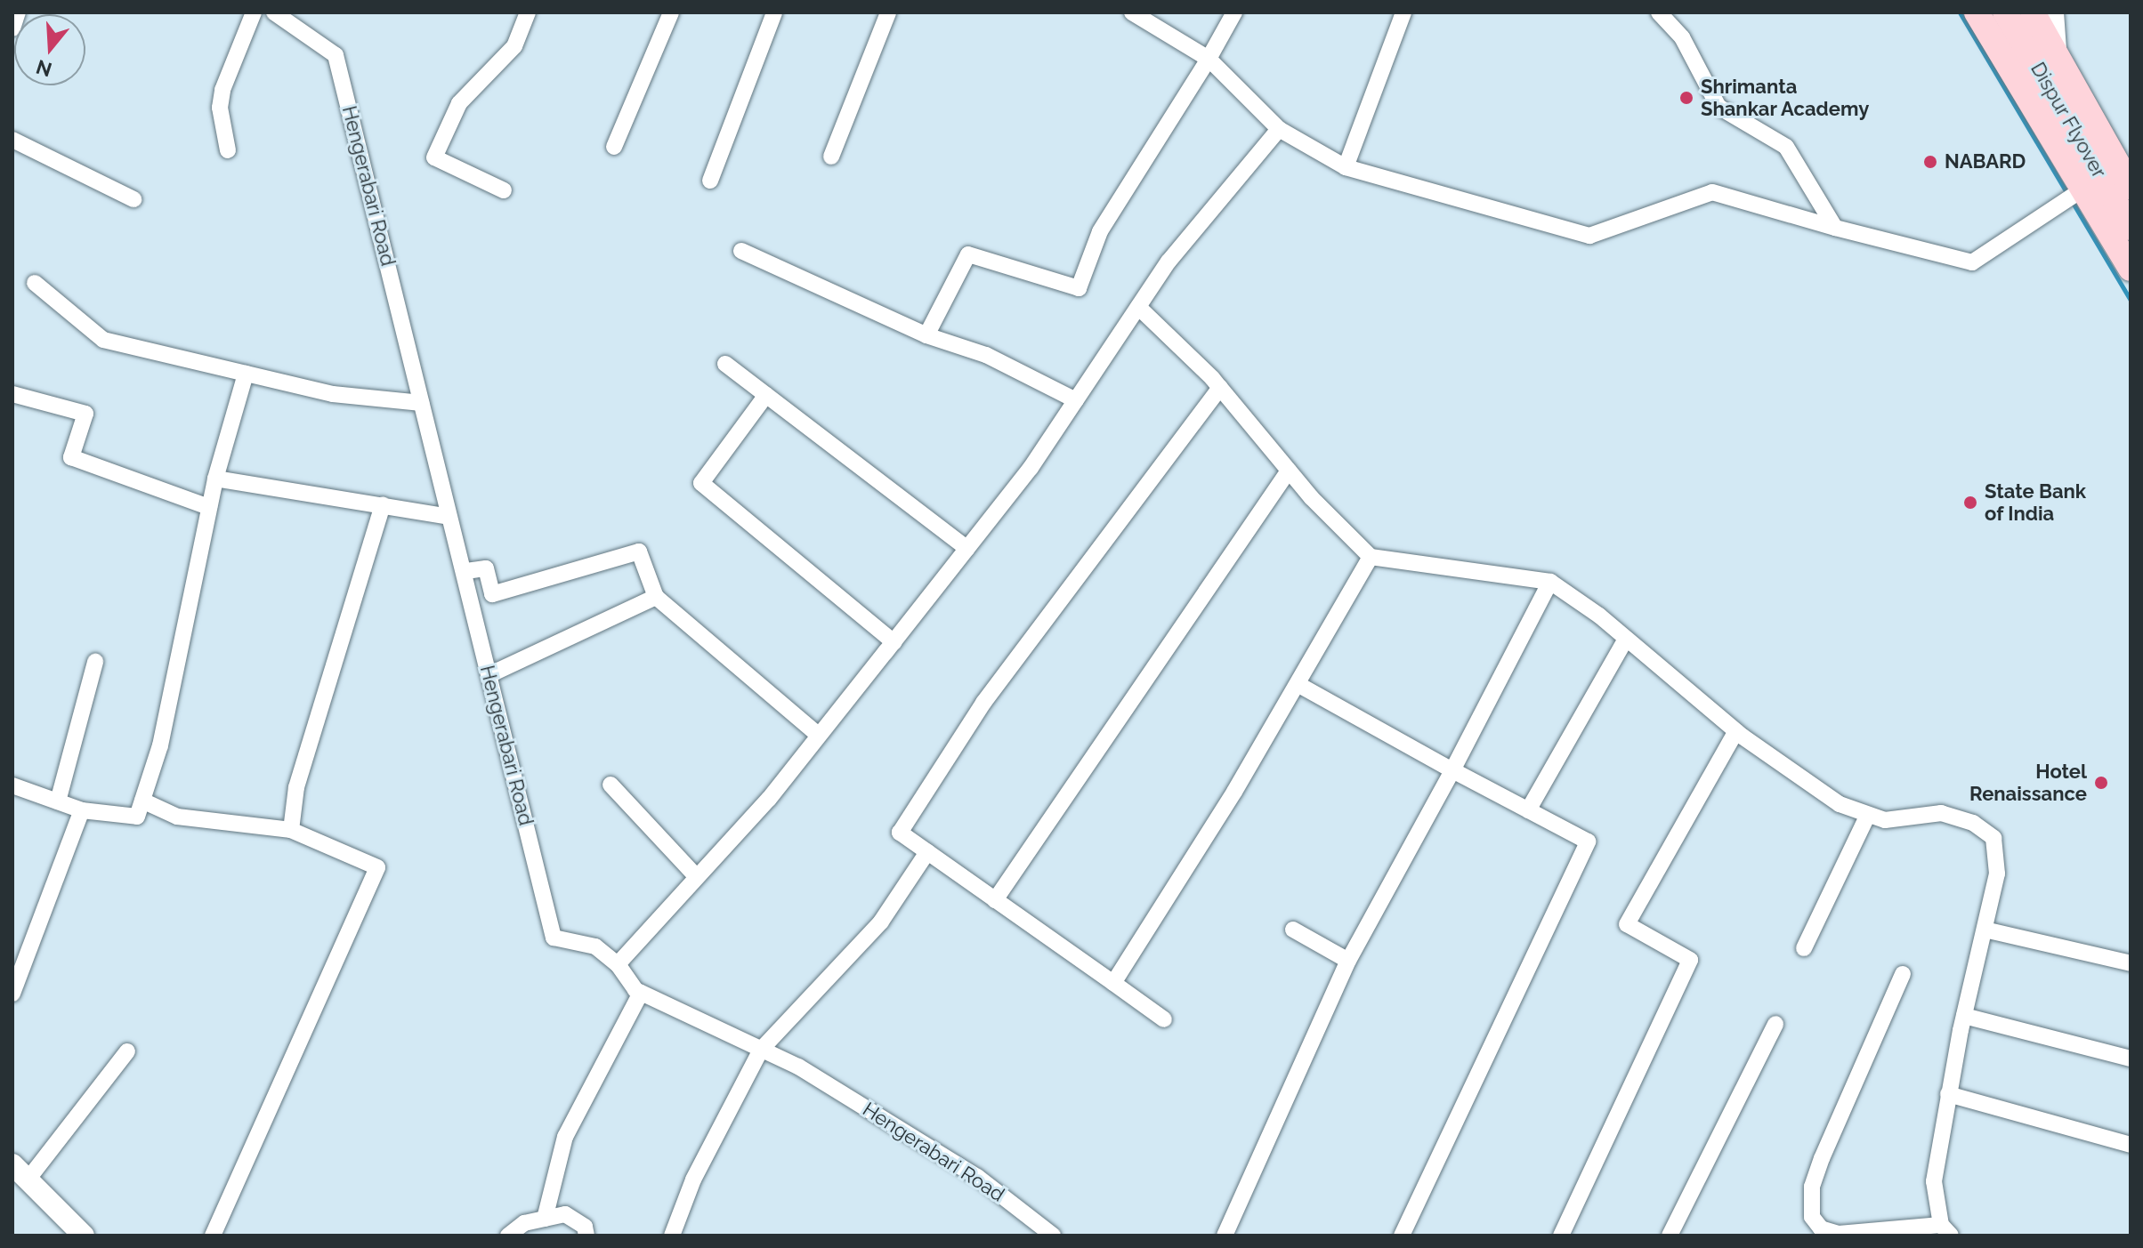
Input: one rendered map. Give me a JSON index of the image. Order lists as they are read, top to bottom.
{
  "streets": {
    "main road": ["Dispur Flyover"],
    "street": ["Hengerabari Road"]
  },
  "places": [
    "Shrimanta Shankar Academy",
    "NABARD",
    "State Bank of India",
    "Hotel Renaissance"
  ],
  "north": "bottom"
}
